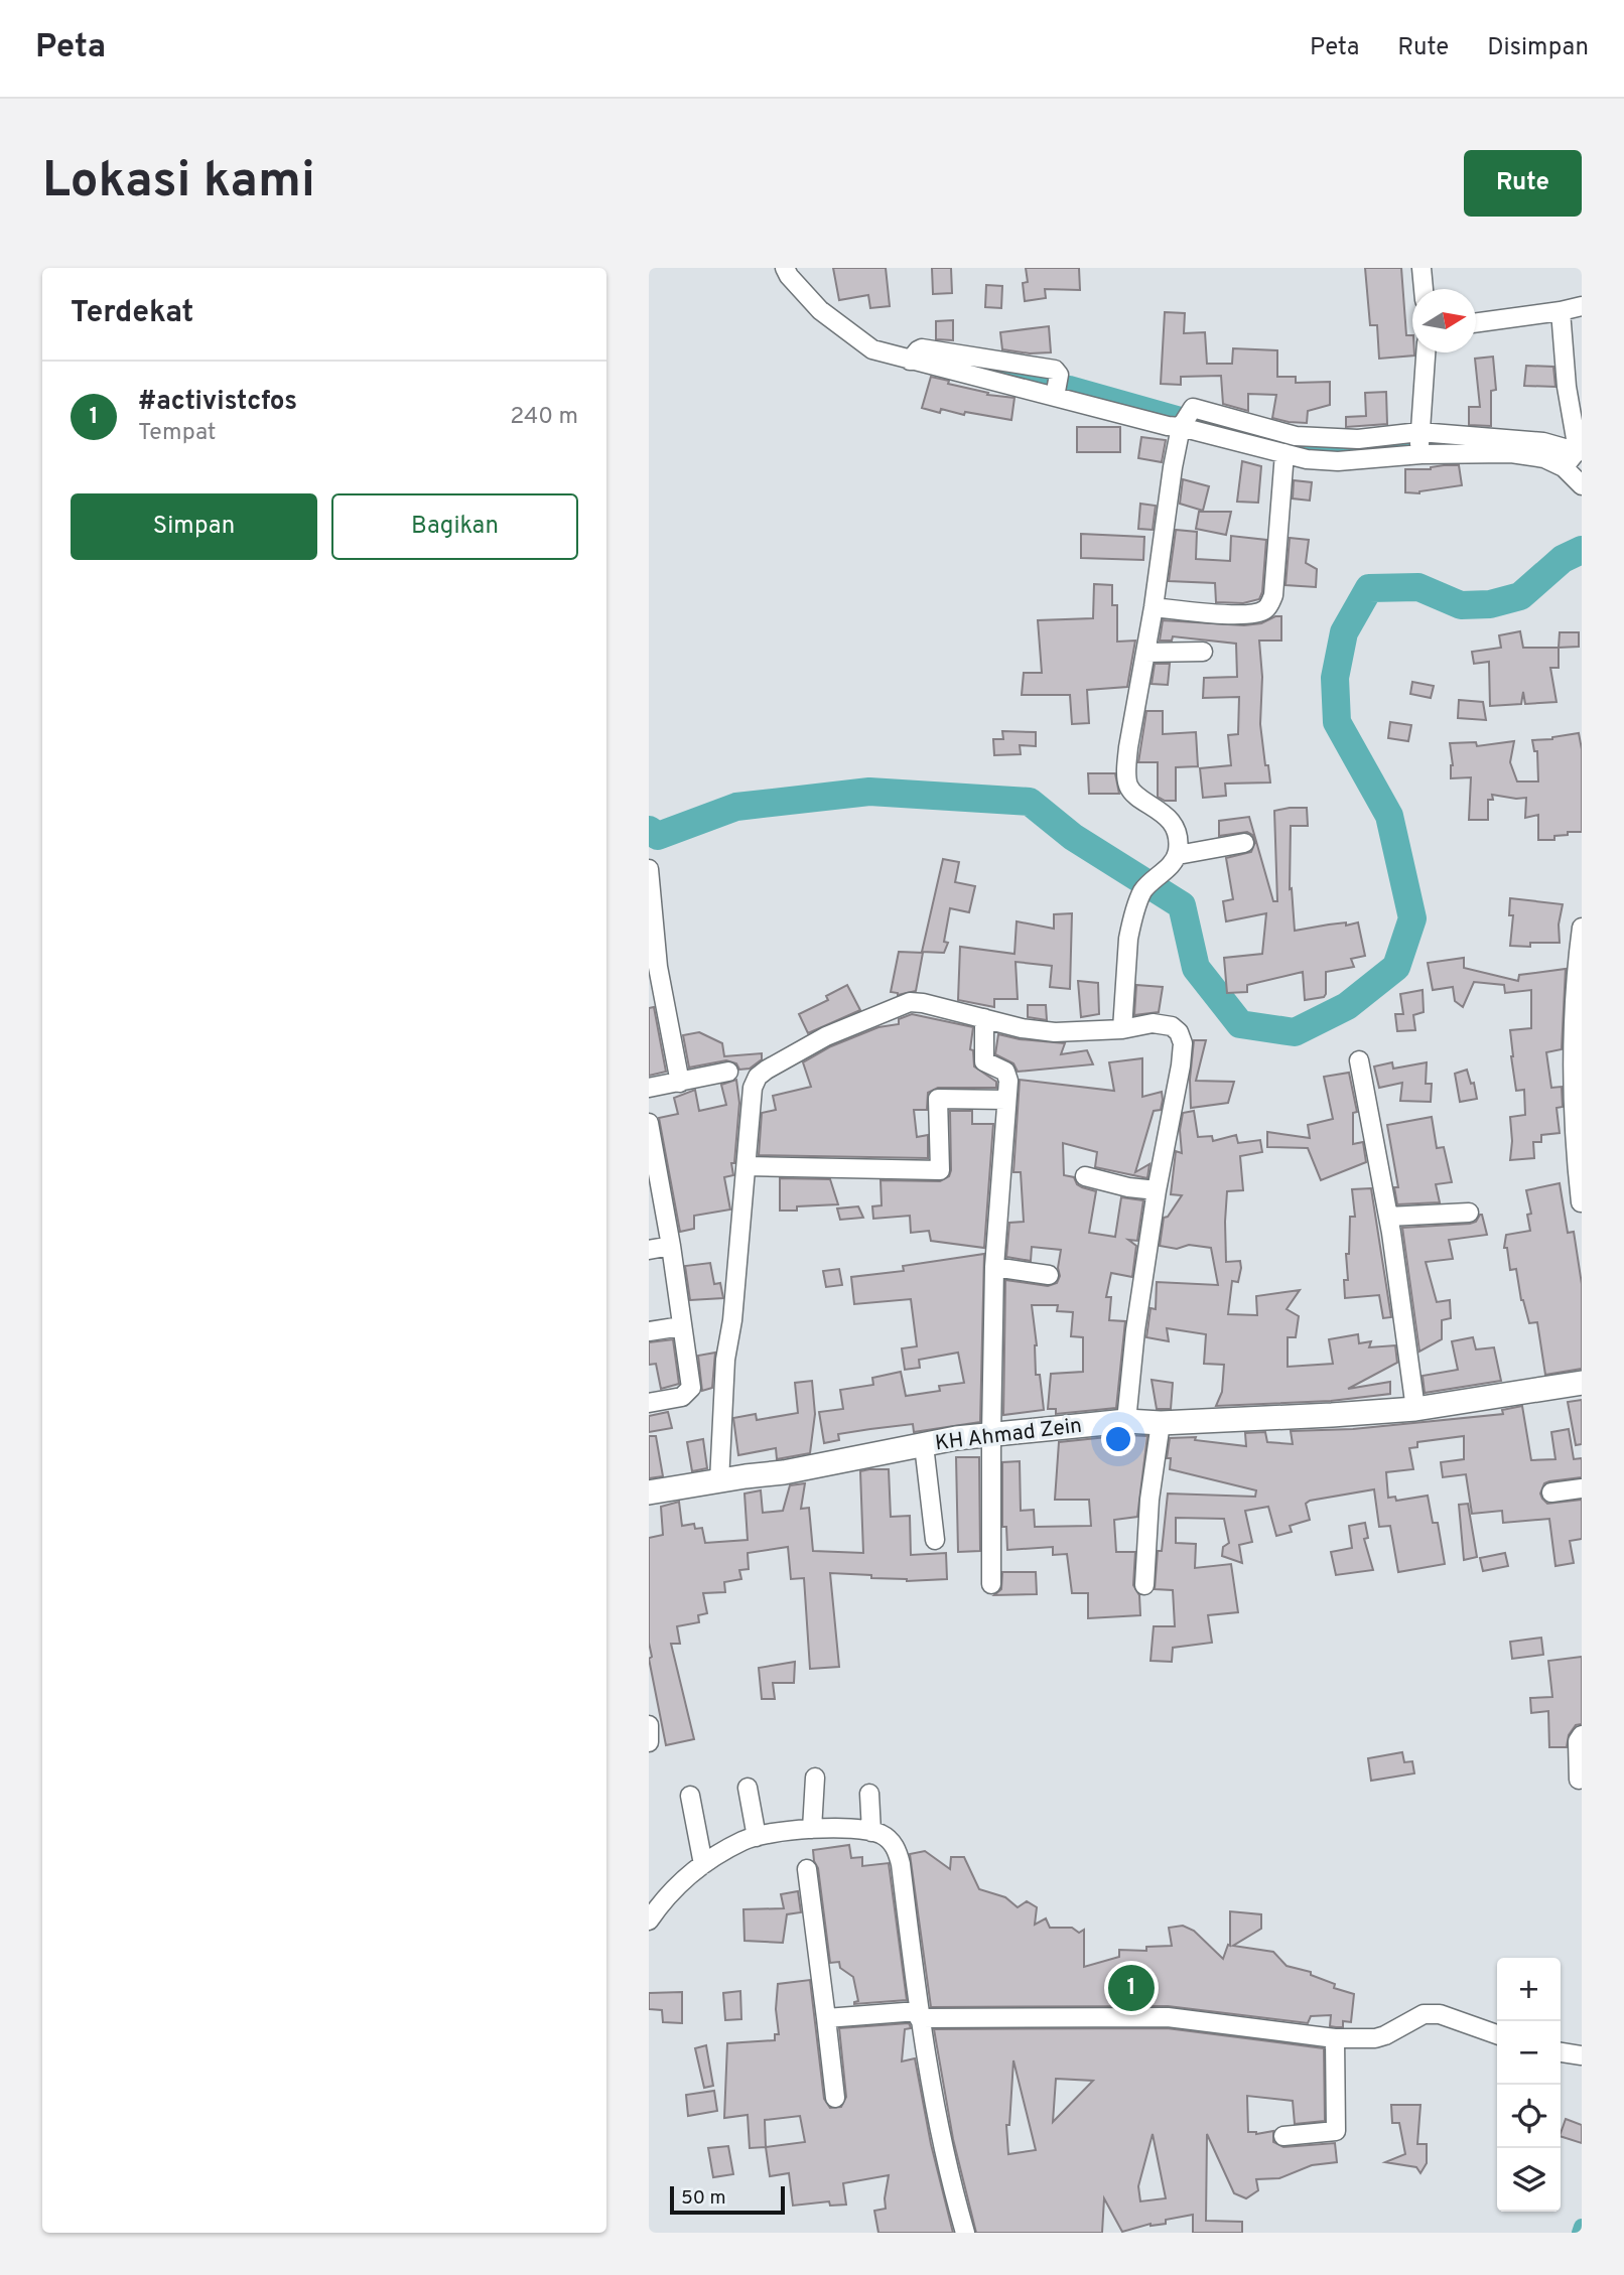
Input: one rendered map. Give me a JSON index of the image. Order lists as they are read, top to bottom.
{
  "streets": {
    "street": ["KH Ahmad Zein"]
  },
  "scale_bar": "50 m",
  "north": "right",
  "page": {
    "header": "Peta",
    "nav": ["Peta", "Rute", "Disimpan"],
    "buttons": [
      "Rute",
      ["Simpan", "Bagikan"]
    ],
    "title": "Lokasi kami",
    "heading": "Terdekat",
    "list": [
      {
        "mark": "1",
        "name": "#activistcfos",
        "note": "Tempat",
        "value": "240 m"
      }
    ],
    "map_buttons": ["+", "−"],
    "pins": "1",
    "scale": "50 m"
  }
}
